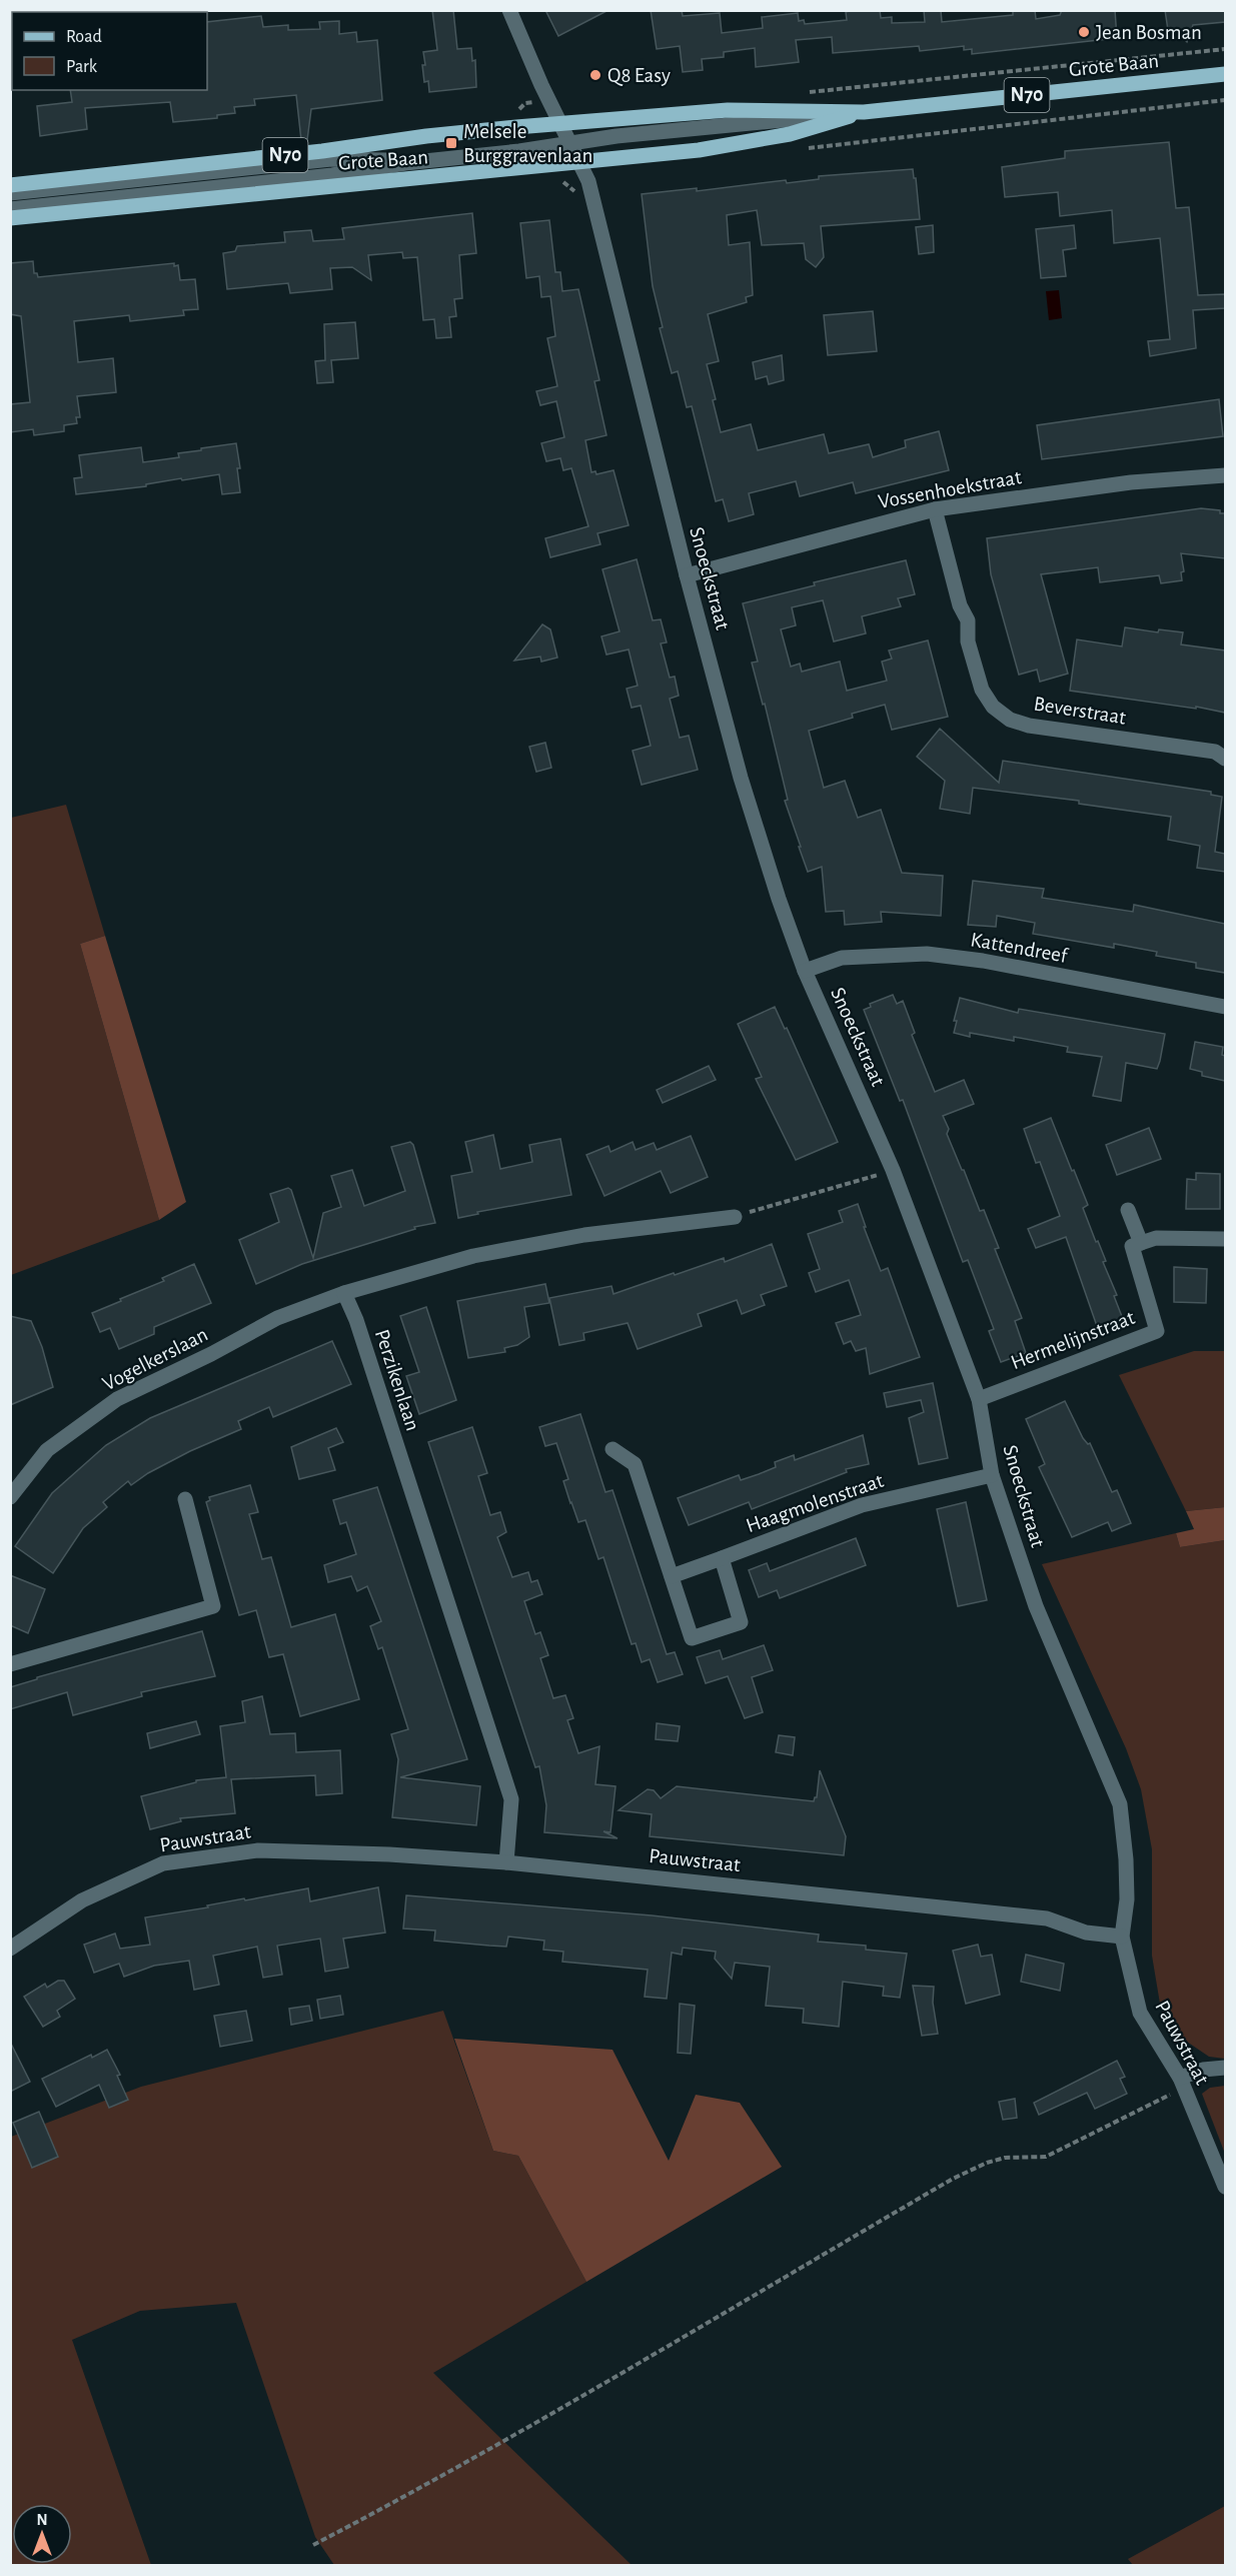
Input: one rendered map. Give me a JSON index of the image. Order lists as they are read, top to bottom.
{
  "streets": {
    "main road": ["Grote Baan", "N70"],
    "street": [
      "Vossenhoekstraat",
      "Snoeckstraat",
      "Beverstraat",
      "Kattendreef",
      "Hermelijnstraat",
      "Vogelkerslaan",
      "Perzikenlaan",
      "Haagmolenstraat",
      "Pauwstraat"
    ]
  },
  "crossings": [
    ["Grote Baan", "Snoeckstraat"],
    ["Vossenhoekstraat", "Snoeckstraat"],
    ["Vossenhoekstraat", "Beverstraat"],
    ["Snoeckstraat", "Kattendreef"],
    ["Snoeckstraat", "Hermelijnstraat"],
    ["Snoeckstraat", "Haagmolenstraat"],
    ["Snoeckstraat", "Pauwstraat"],
    ["Vogelkerslaan", "Perzikenlaan"],
    ["Perzikenlaan", "Pauwstraat"]
  ],
  "places": {
    "other": ["Jean Bosman", "Q8 Easy"],
    "transit": ["Melsele Burggravenlaan"]
  },
  "legend": ["Road", "Park"],
  "north": "top"
}
